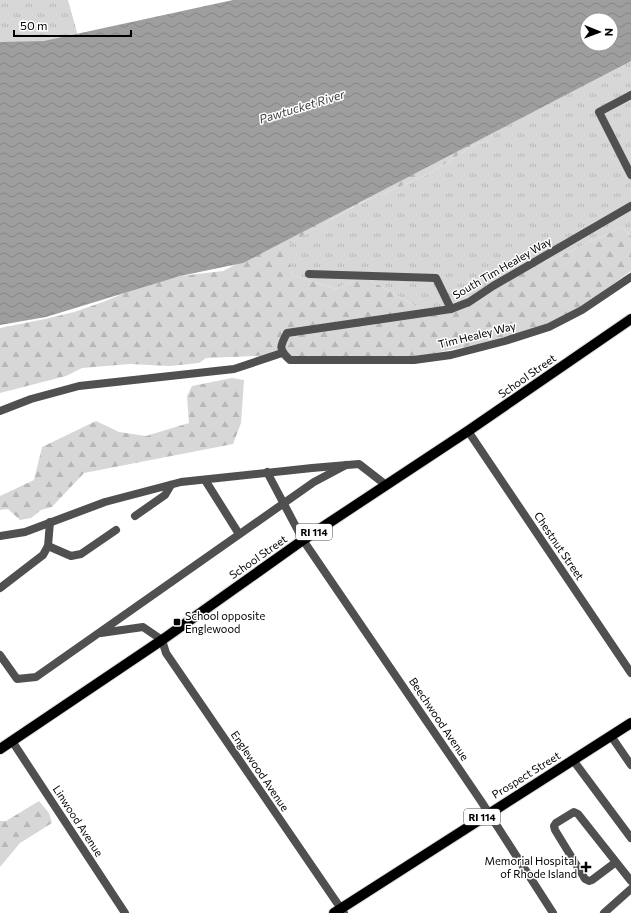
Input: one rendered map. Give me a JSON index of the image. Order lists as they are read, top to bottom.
{
  "streets": {
    "main road": ["School Street", "RI 114", "Prospect Street"],
    "street": [
      "South Tim Healey Way",
      "Tim Healey Way",
      "Chestnut Street",
      "Beechwood Avenue",
      "Englewood Avenue",
      "Linwood Avenue"
    ]
  },
  "crossings": [
    ["South Tim Healey Way", "Tim Healey Way"],
    ["School Street", "Chestnut Street"],
    ["School Street", "Beechwood Avenue"],
    ["School Street", "Englewood Avenue"],
    ["School Street", "Linwood Avenue"],
    ["Beechwood Avenue", "Prospect Street"],
    ["Englewood Avenue", "Prospect Street"]
  ],
  "water": ["Pawtucket River"],
  "places": {
    "transit": ["School opposite Englewood"],
    "health": ["Memorial Hospital of Rhode Island"]
  },
  "scale_bar": "50 m",
  "north": "right"
}
